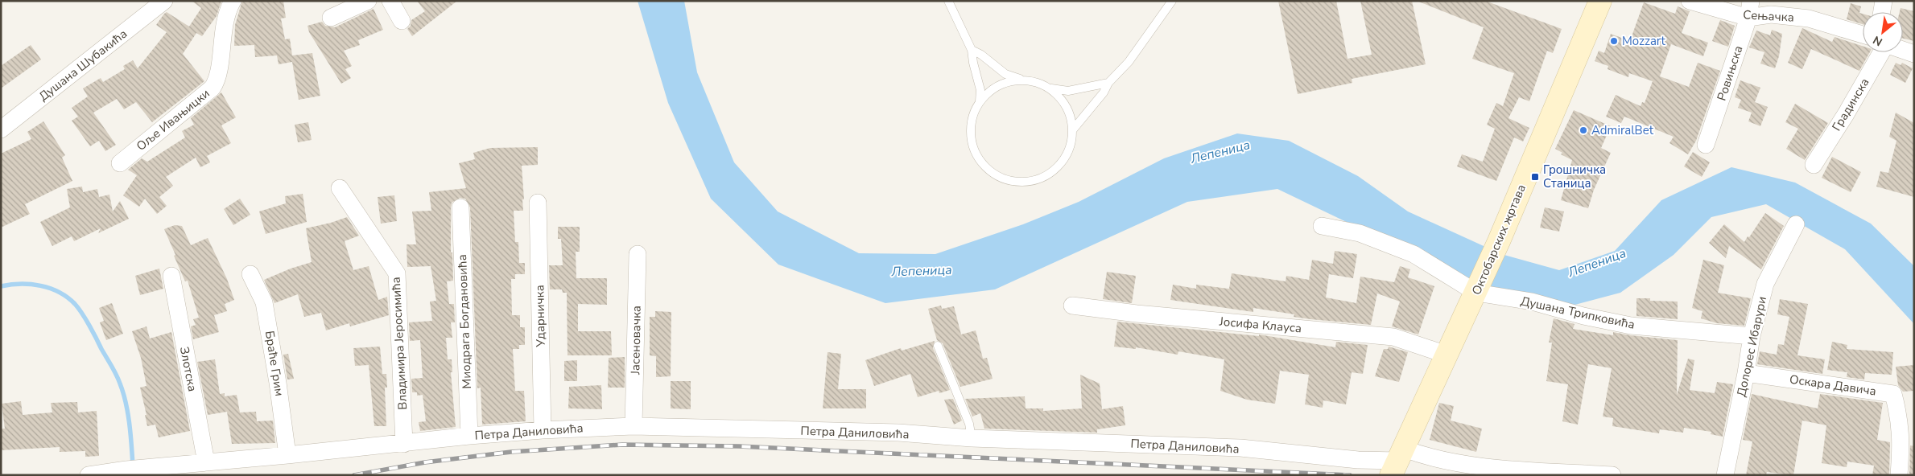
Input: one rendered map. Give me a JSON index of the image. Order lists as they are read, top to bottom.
{
  "streets": {
    "street": [
      "Сењачка",
      "Душана Шубакића",
      "Ровињска",
      "Градинска",
      "Оље Ивањицки",
      "Октобарских жртава",
      "Душана Трипковића",
      "Ударничка",
      "Миодрага Богдановића",
      "Јосифа Клауса",
      "Јасеновачка",
      "Владимира Јеросимића",
      "Долорес Ибарури",
      "Браће Грим",
      "Злотска",
      "Оскара Давича",
      "Петра Даниловића"
    ]
  },
  "crossings": [
    ["Сењачка", "Ровињска"],
    ["Октобарских жртава", "Душана Трипковића"],
    ["Октобарских жртава", "Јосифа Клауса"],
    ["Октобарских жртава", "Петра Даниловића"],
    ["Душана Трипковића", "Долорес Ибарури"],
    ["Ударничка", "Петра Даниловића"],
    ["Миодрага Богдановића", "Петра Даниловића"],
    ["Јасеновачка", "Петра Даниловића"],
    ["Владимира Јеросимића", "Петра Даниловића"],
    ["Долорес Ибарури", "Оскара Давича"],
    ["Браће Грим", "Петра Даниловића"],
    ["Злотска", "Петра Даниловића"]
  ],
  "water": ["Лепеница"],
  "places": {
    "other": ["Mozzart", "AdmiralBet"],
    "transit": ["Грошничка Станица"]
  },
  "north": "bottom left"
}
